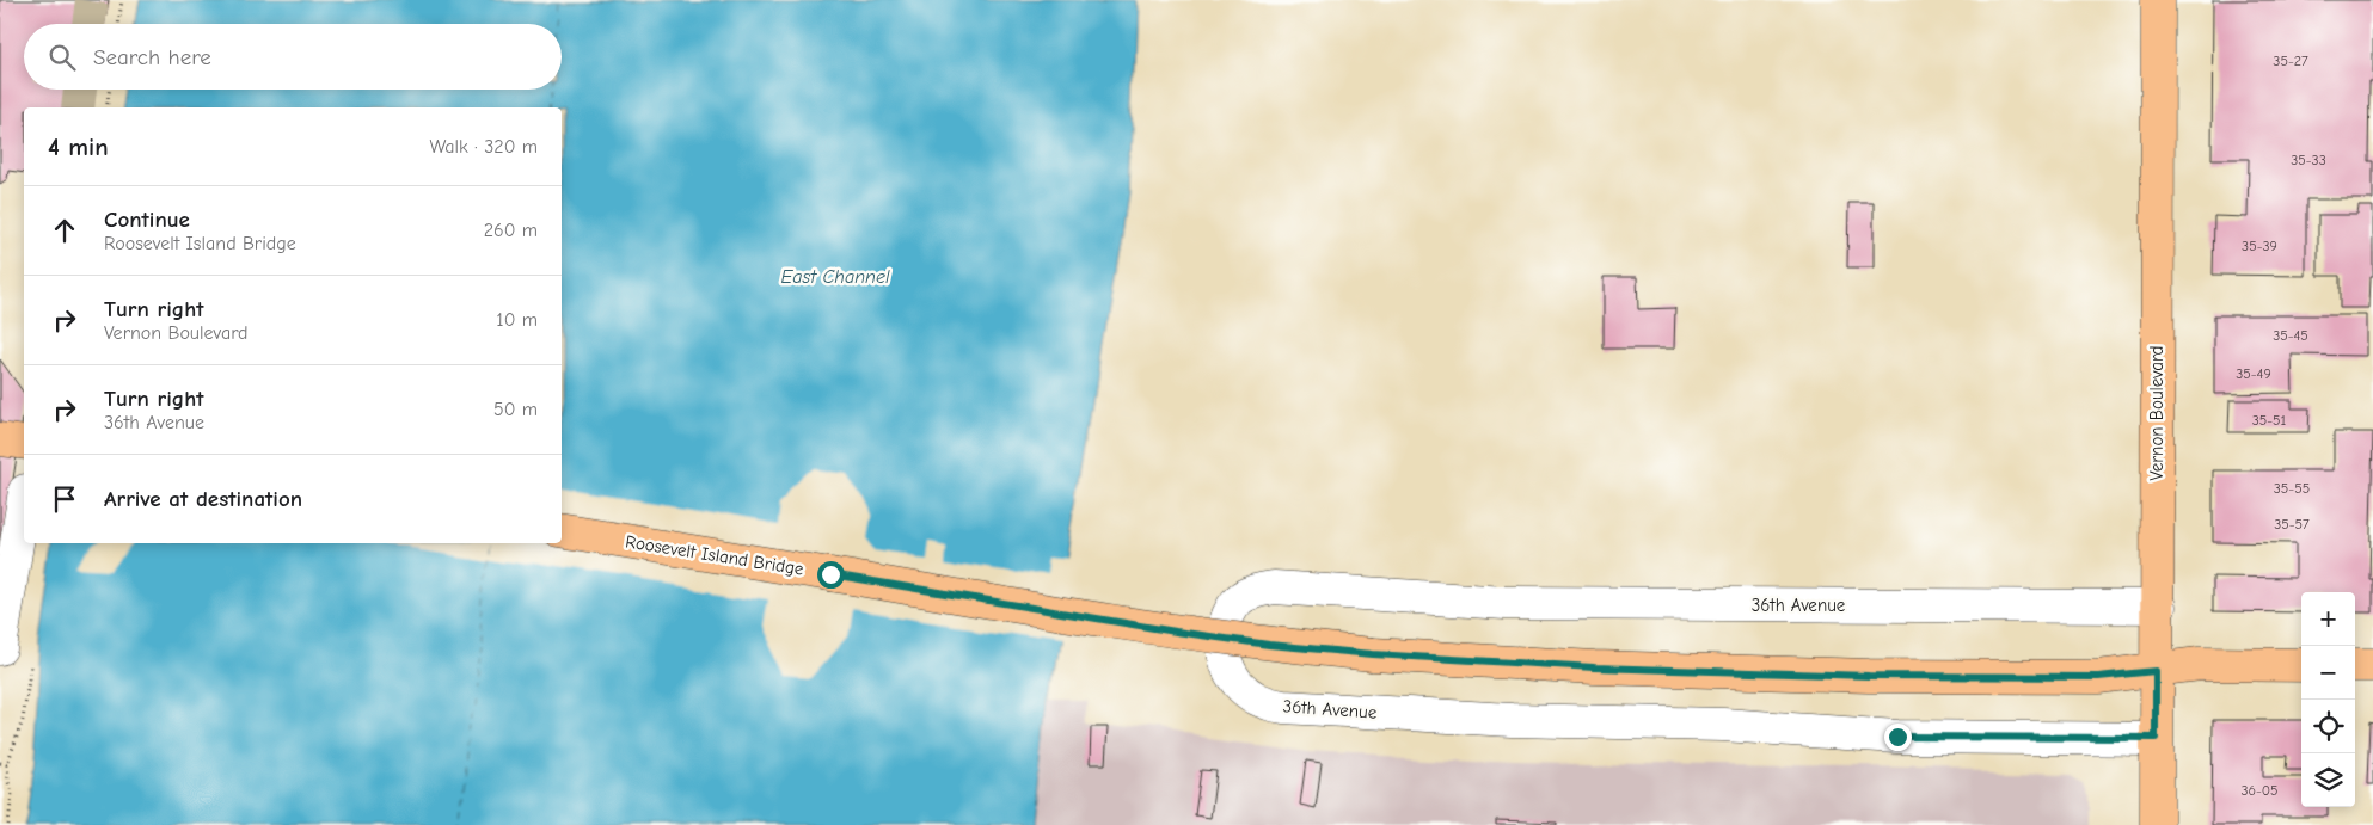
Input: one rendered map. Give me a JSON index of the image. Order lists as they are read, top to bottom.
{
  "streets": {
    "main road": ["Vernon Boulevard", "Roosevelt Island Bridge"],
    "street": ["36th Avenue"]
  },
  "crossings": [
    ["Vernon Boulevard", "Roosevelt Island Bridge"],
    ["Vernon Boulevard", "36th Avenue"]
  ],
  "water": ["East Channel"],
  "house_numbers": [
    "35-27",
    "35-33",
    "35-39",
    "35-45",
    "35-49",
    "35-51",
    "35-55",
    "35-57",
    "36-05"
  ],
  "page": {
    "search": "Search here",
    "heading": ["4 min", "Walk · 320 m"],
    "list": [
      ["Continue", "Roosevelt Island Bridge", "260 m"],
      ["Turn right", "Vernon Boulevard", "10 m"],
      ["Turn right", "36th Avenue", "50 m"],
      "Arrive at destination"
    ],
    "map_buttons": ["+", "−"]
  }
}
